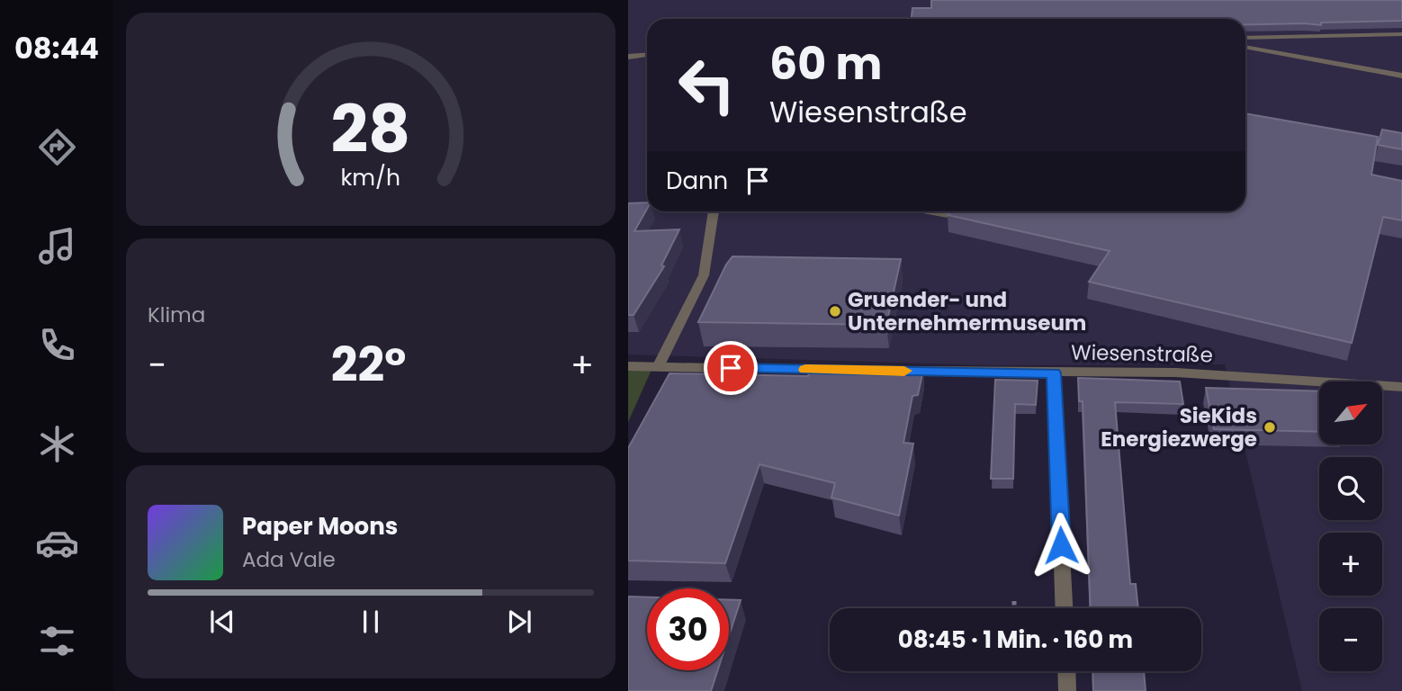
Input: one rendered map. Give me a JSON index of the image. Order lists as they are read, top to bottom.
{
  "streets": {
    "street": ["Wiesenstraße"]
  },
  "places": ["Gruender- und Unternehmermuseum", "SieKids Energiezwerge"],
  "north": "top right",
  "page": {
    "tabs": "08:44",
    "turn": ["60 m", "Wiesenstraße"],
    "then": "Dann",
    "tile": "Klima",
    "heat": ["−", "22°", "+"],
    "map_buttons": ["+", "−"],
    "song": ["Paper Moons", "Ada Vale"],
    "limit": "30",
    "trip": "08:45 · 1 Min. · 160 m",
    "gauge": ["28", "km/h"]
  }
}
